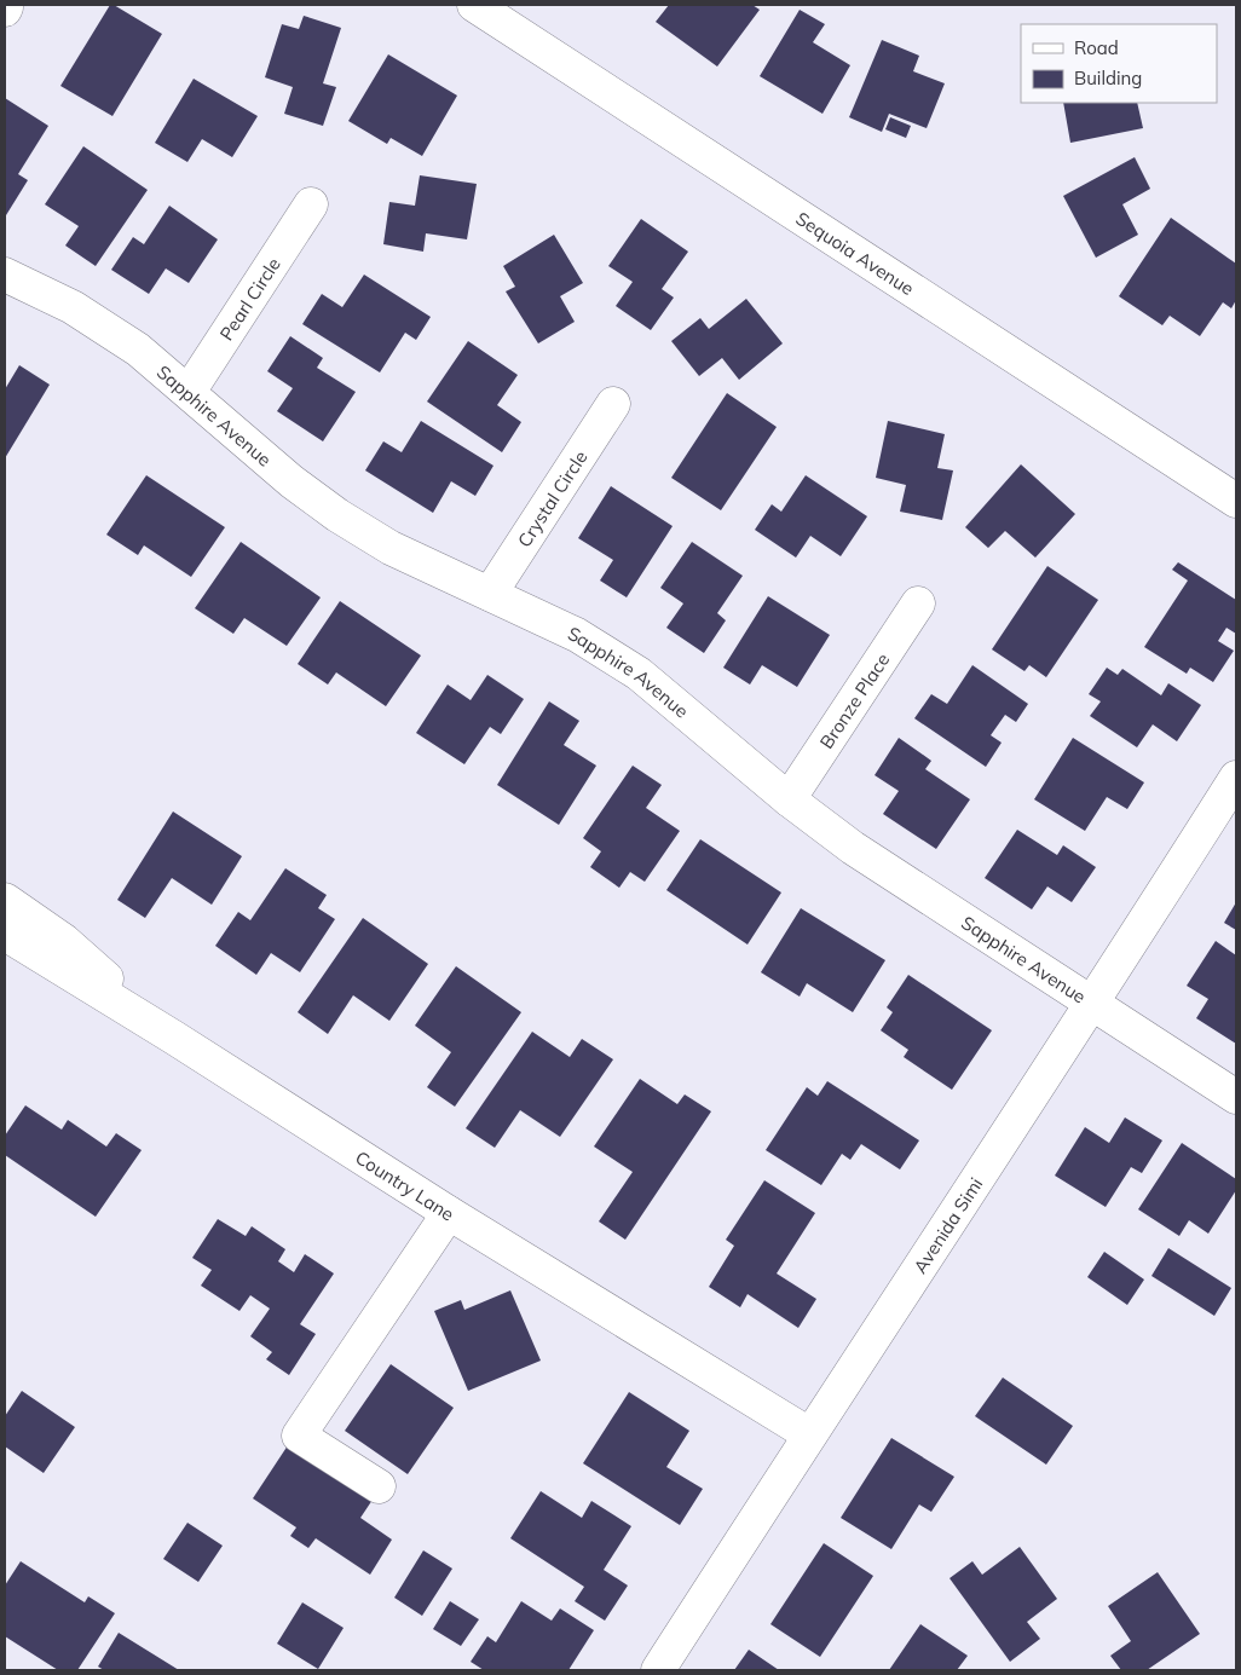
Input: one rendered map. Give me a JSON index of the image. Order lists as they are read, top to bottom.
{
  "streets": {
    "street": [
      "Sequoia Avenue",
      "Pearl Circle",
      "Sapphire Avenue",
      "Crystal Circle",
      "Bronze Place",
      "Country Lane",
      "Avenida Simi"
    ]
  },
  "crossings": [
    ["Pearl Circle", "Sapphire Avenue"],
    ["Sapphire Avenue", "Crystal Circle"],
    ["Sapphire Avenue", "Bronze Place"],
    ["Sapphire Avenue", "Avenida Simi"],
    ["Country Lane", "Avenida Simi"]
  ],
  "legend": ["Road", "Building"]
}
